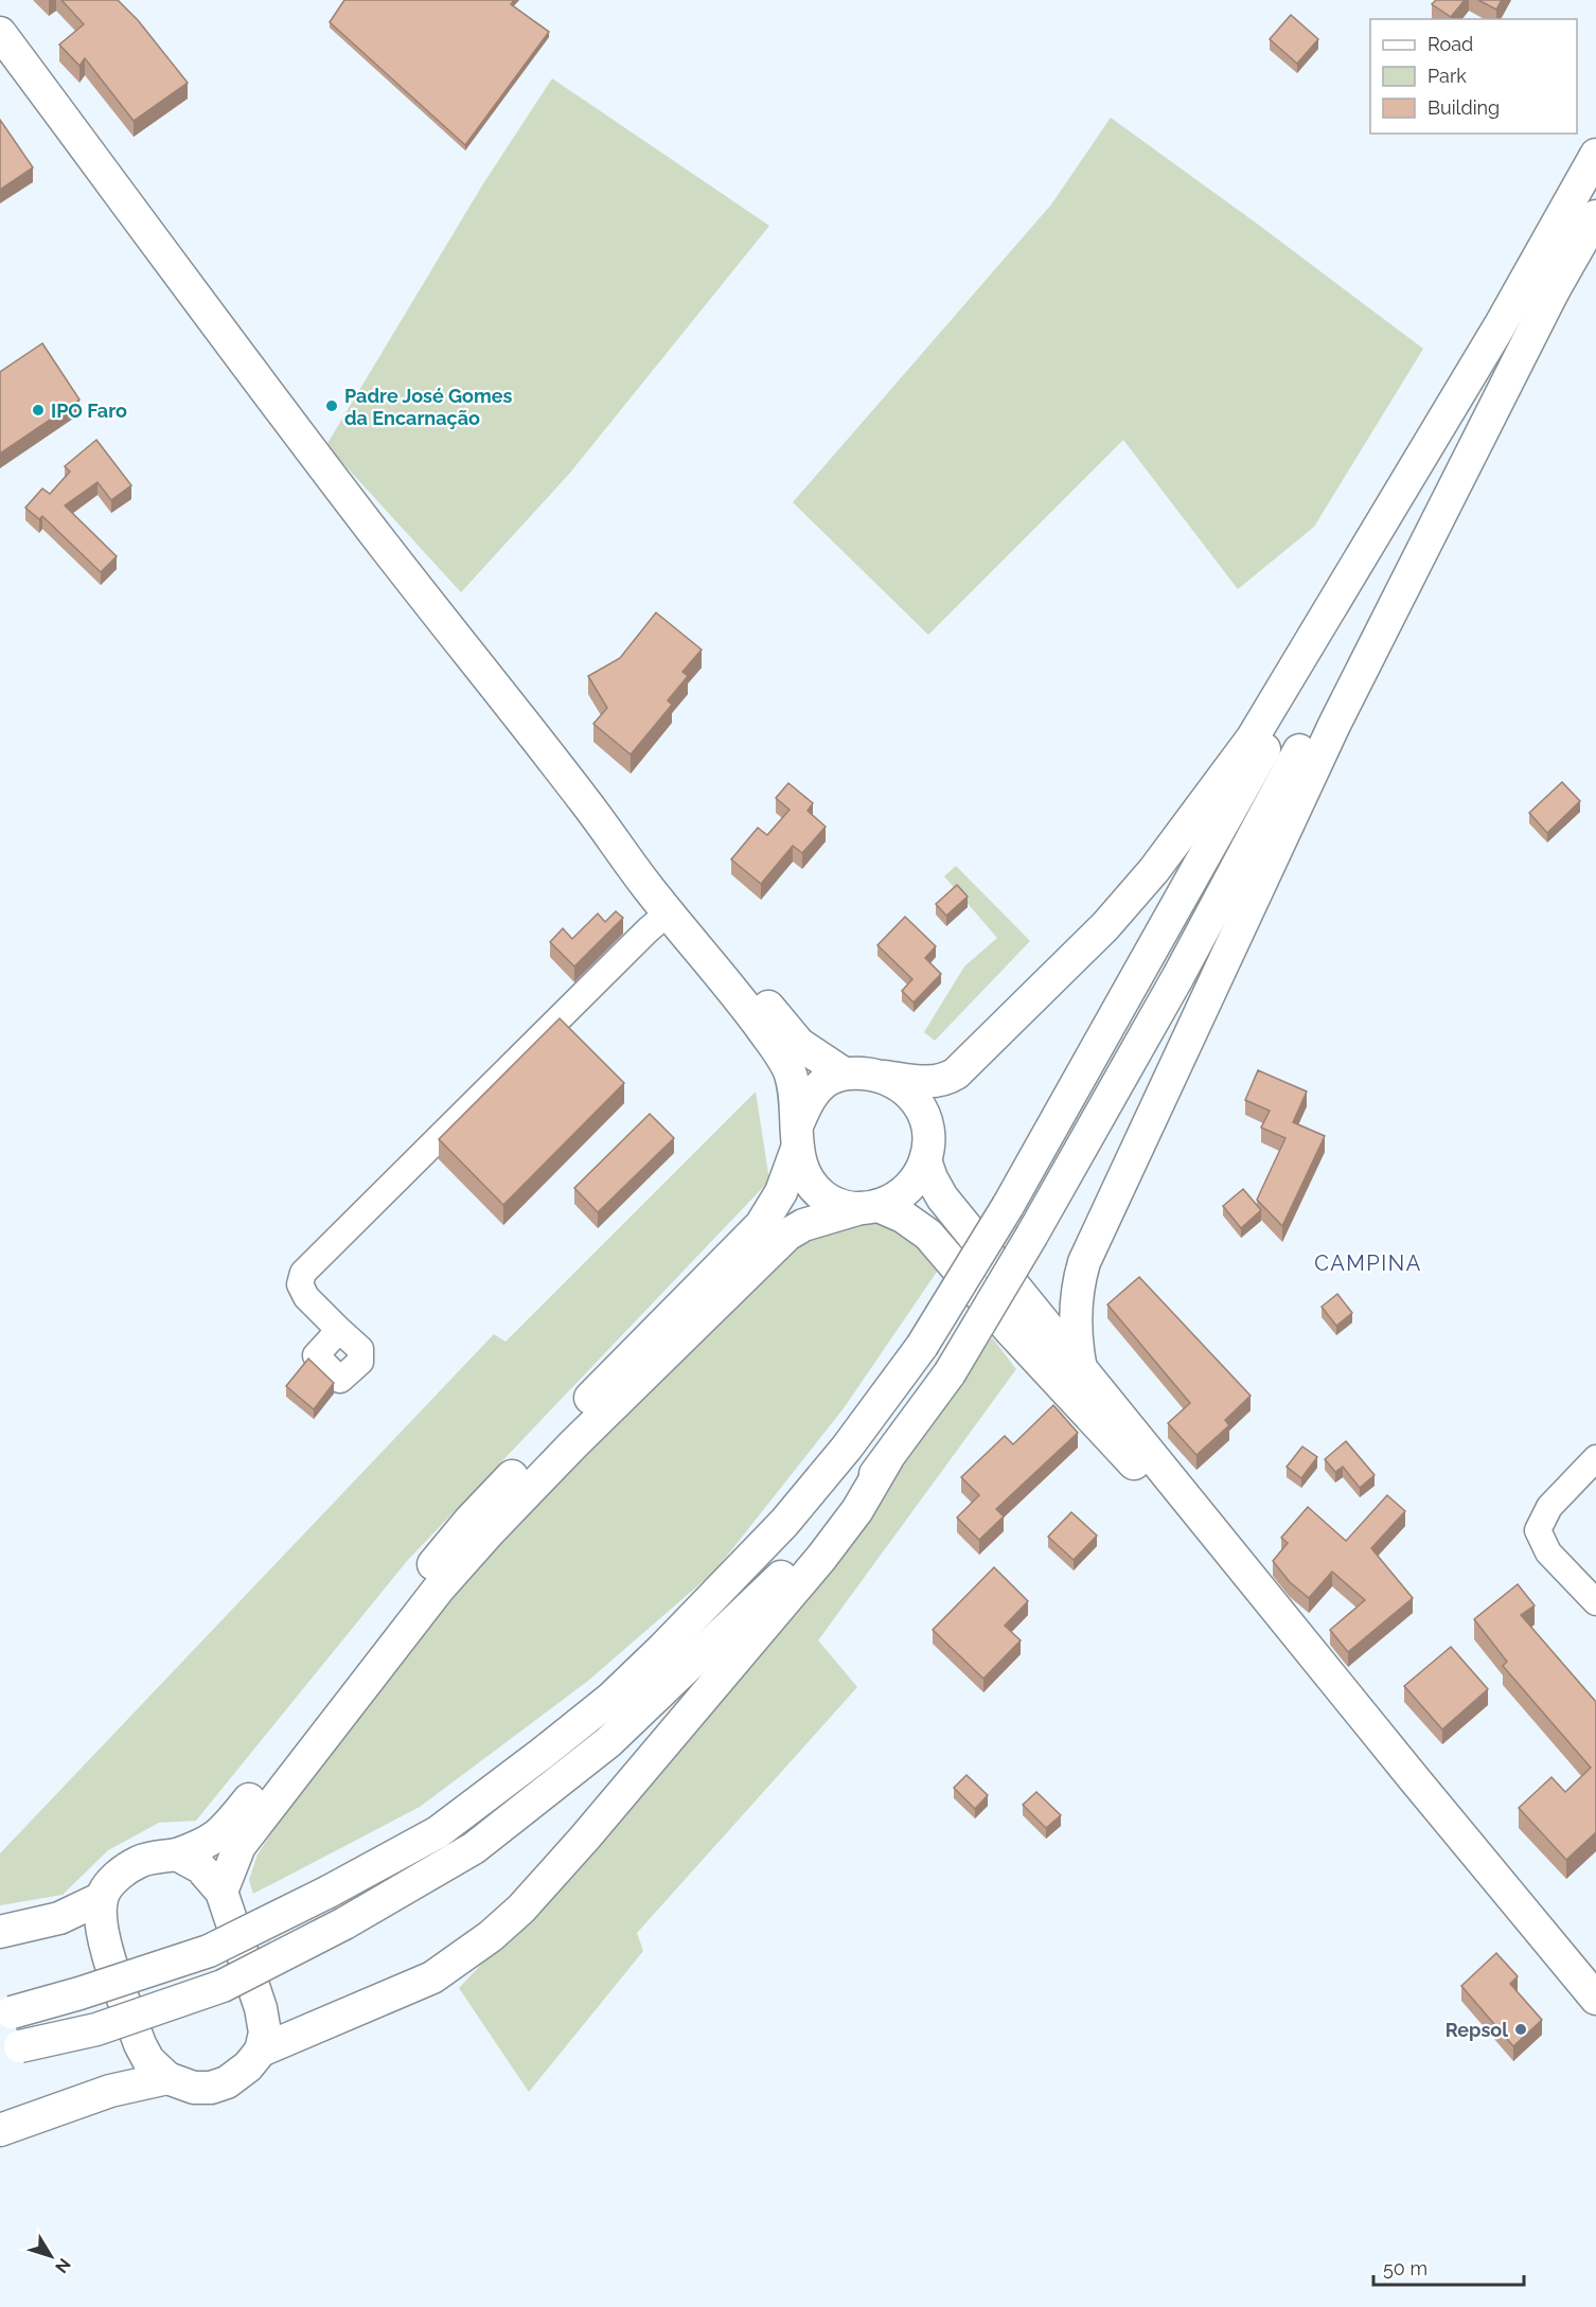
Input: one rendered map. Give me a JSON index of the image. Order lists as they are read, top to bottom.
{
  "districts": ["CAMPINA"],
  "places": ["Padre José Gomes da Encarnação", "IPO Faro", "Repsol"],
  "legend": ["Road", "Park", "Building"],
  "scale_bar": "50 m",
  "north": "bottom right"
}
